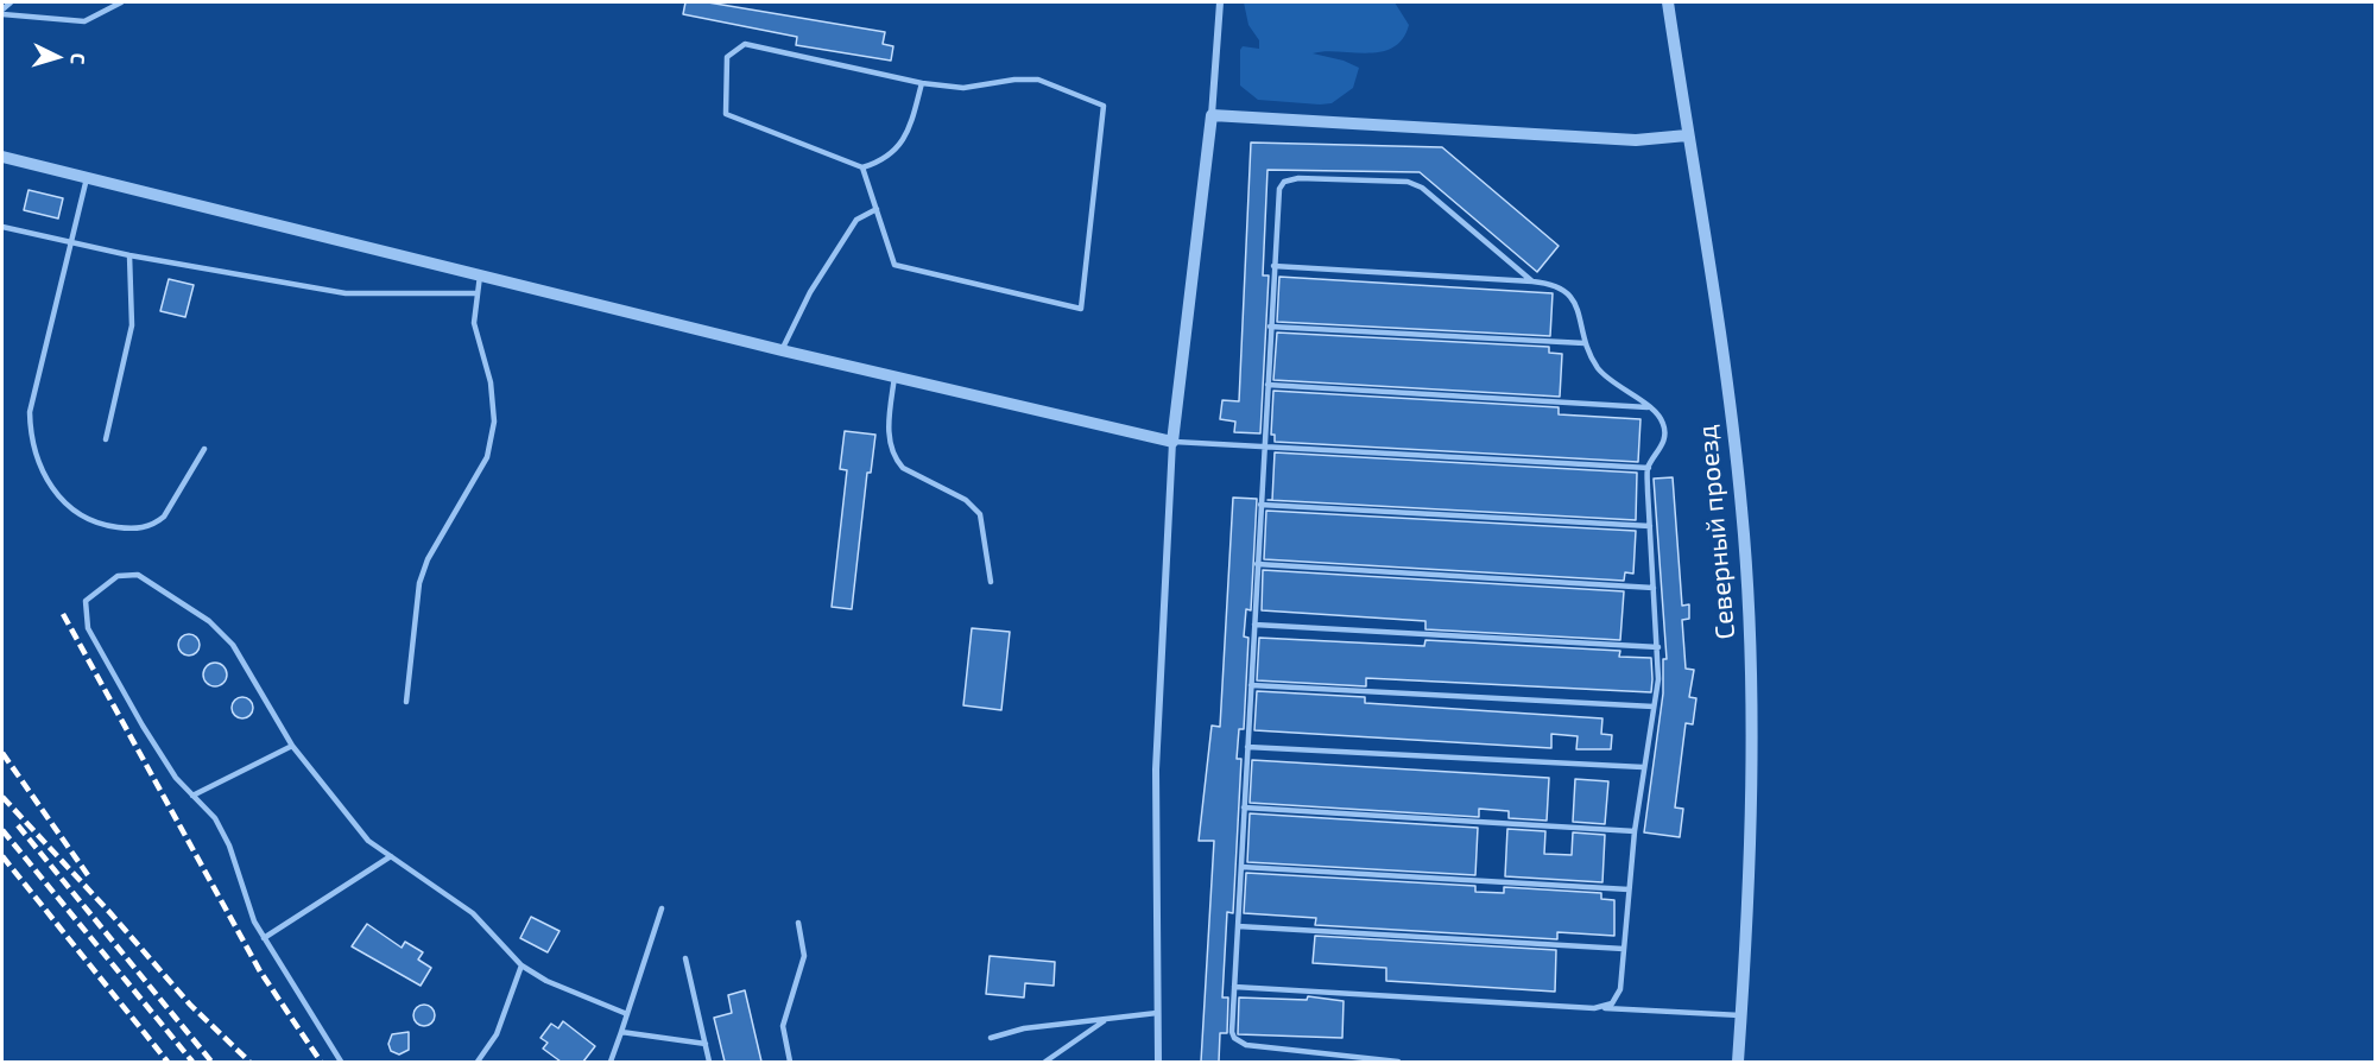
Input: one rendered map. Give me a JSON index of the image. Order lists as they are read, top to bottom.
{
  "streets": {
    "street": ["Северный проезд"]
  },
  "north": "right"
}
